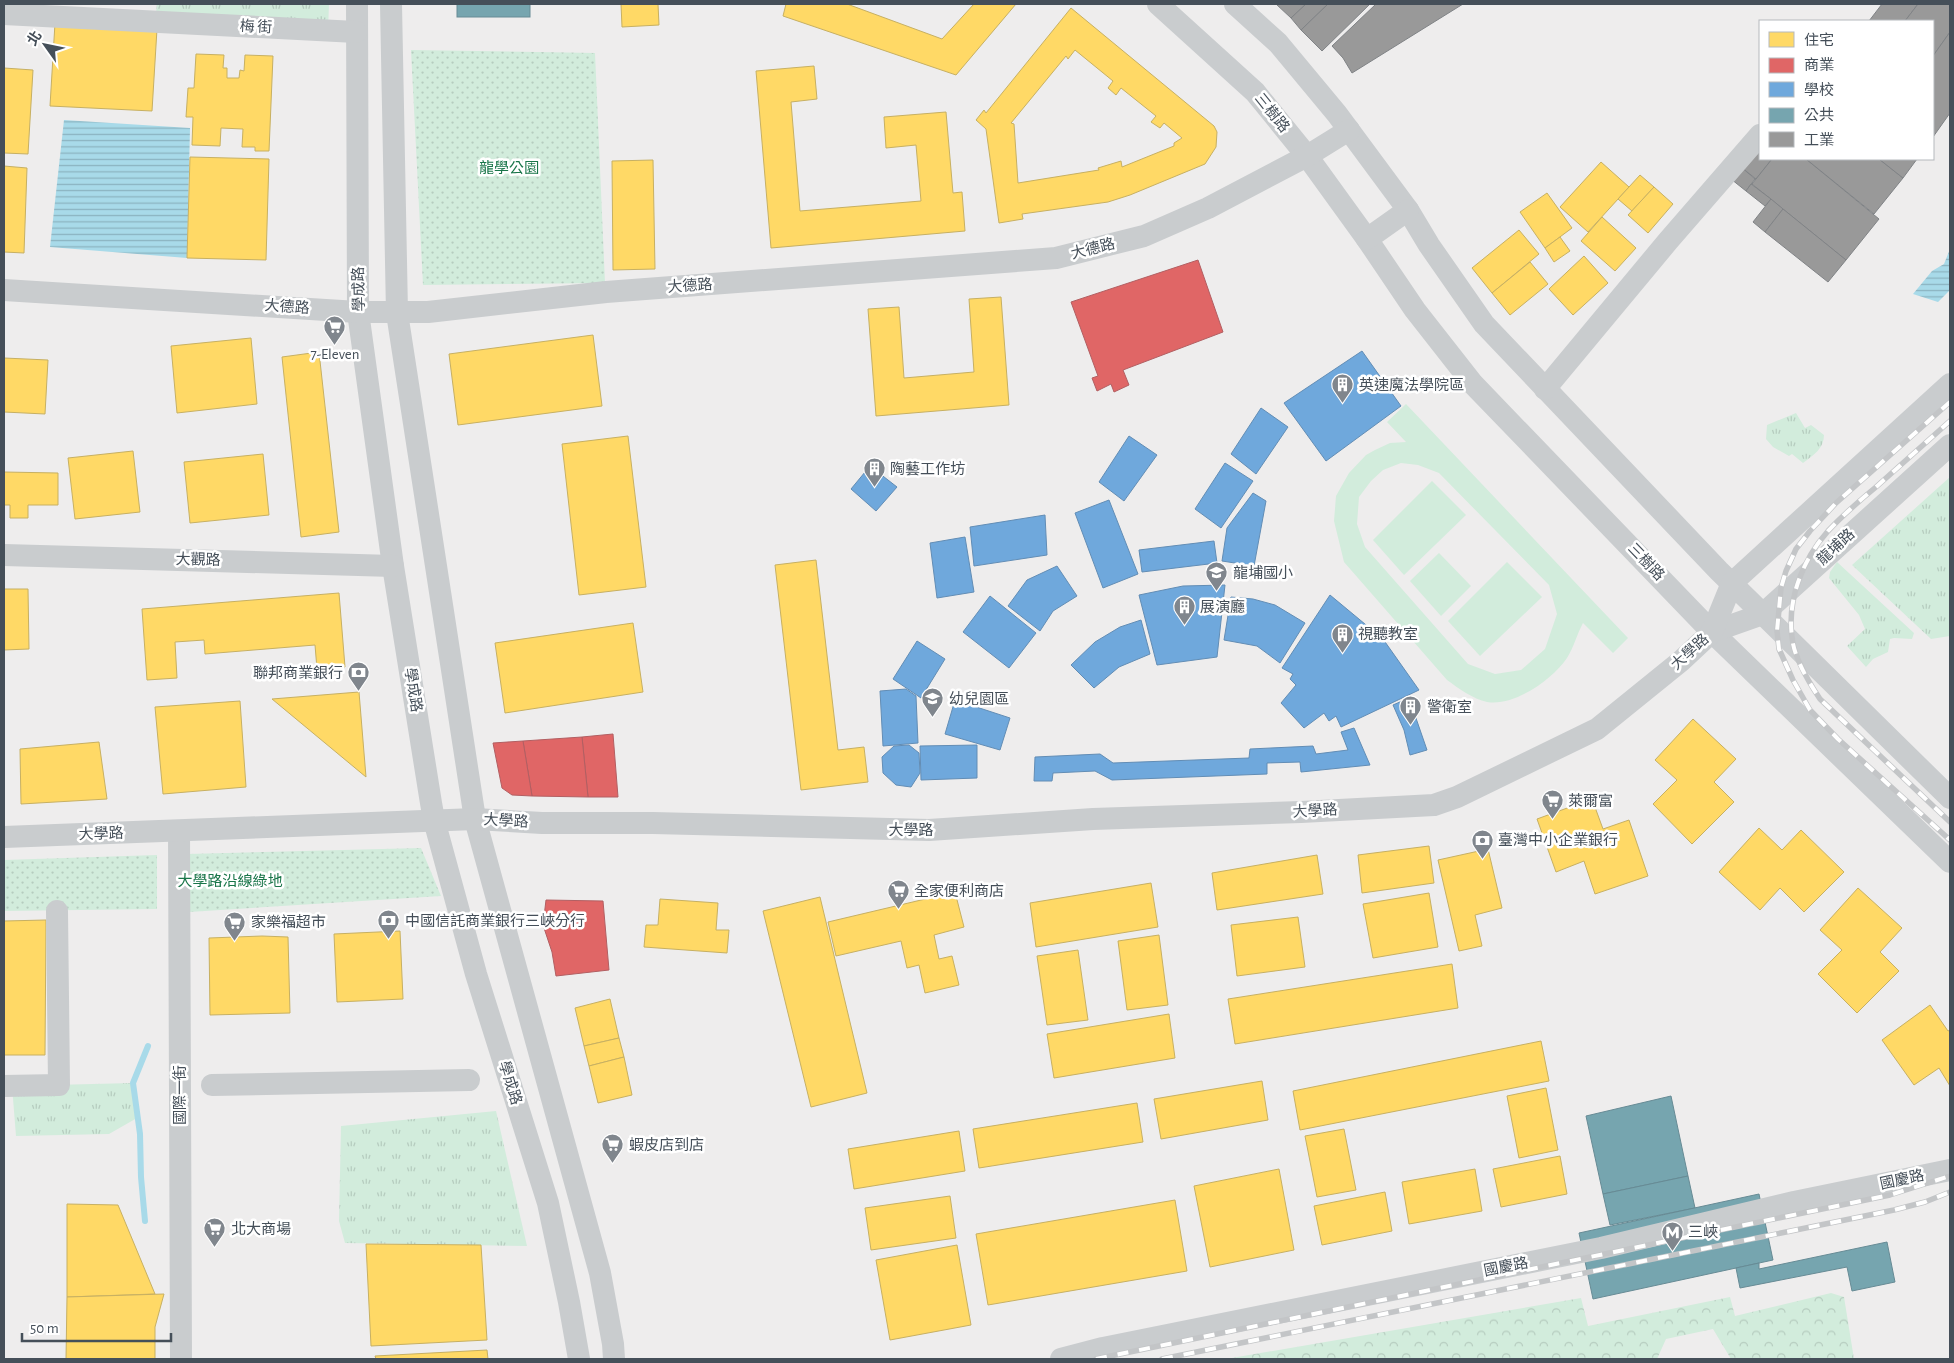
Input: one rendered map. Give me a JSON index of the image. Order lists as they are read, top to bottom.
{
  "streets": {
    "street": [
      "梅 街",
      "三樹路",
      "大德路",
      "學成路",
      "龍埔路",
      "大觀路",
      "大學路",
      "國際一街",
      "國慶路"
    ]
  },
  "crossings": [
    ["梅 街", "學成路"],
    ["三樹路", "大德路"],
    ["三樹路", "龍埔路"],
    ["三樹路", "大學路"],
    ["大德路", "學成路"],
    ["學成路", "大觀路"],
    ["學成路", "大學路"],
    ["龍埔路", "大學路"],
    ["大學路", "國際一街"]
  ],
  "parks": ["龍學公園", "大學路沿線綠地"],
  "places": {
    "supermarket": [
      "7-Eleven",
      "萊爾富",
      "全家便利商店",
      "家樂福超市",
      "蝦皮店到店",
      "北大商場"
    ],
    "building": [
      "英速魔法學院區",
      "陶藝工作坊",
      "展演廳",
      "視聽教室",
      "警衛室"
    ],
    "school or university": ["龍埔國小", "幼兒園區"],
    "bank": ["聯邦商業銀行", "臺灣中小企業銀行", "中國信託商業銀行三峽分行"],
    "metro station": ["三峽"]
  },
  "legend": [
    "住宅",
    "商業",
    "學校",
    "公共",
    "工業"
  ],
  "scale_bar": "50 m",
  "north": "top left"
}
